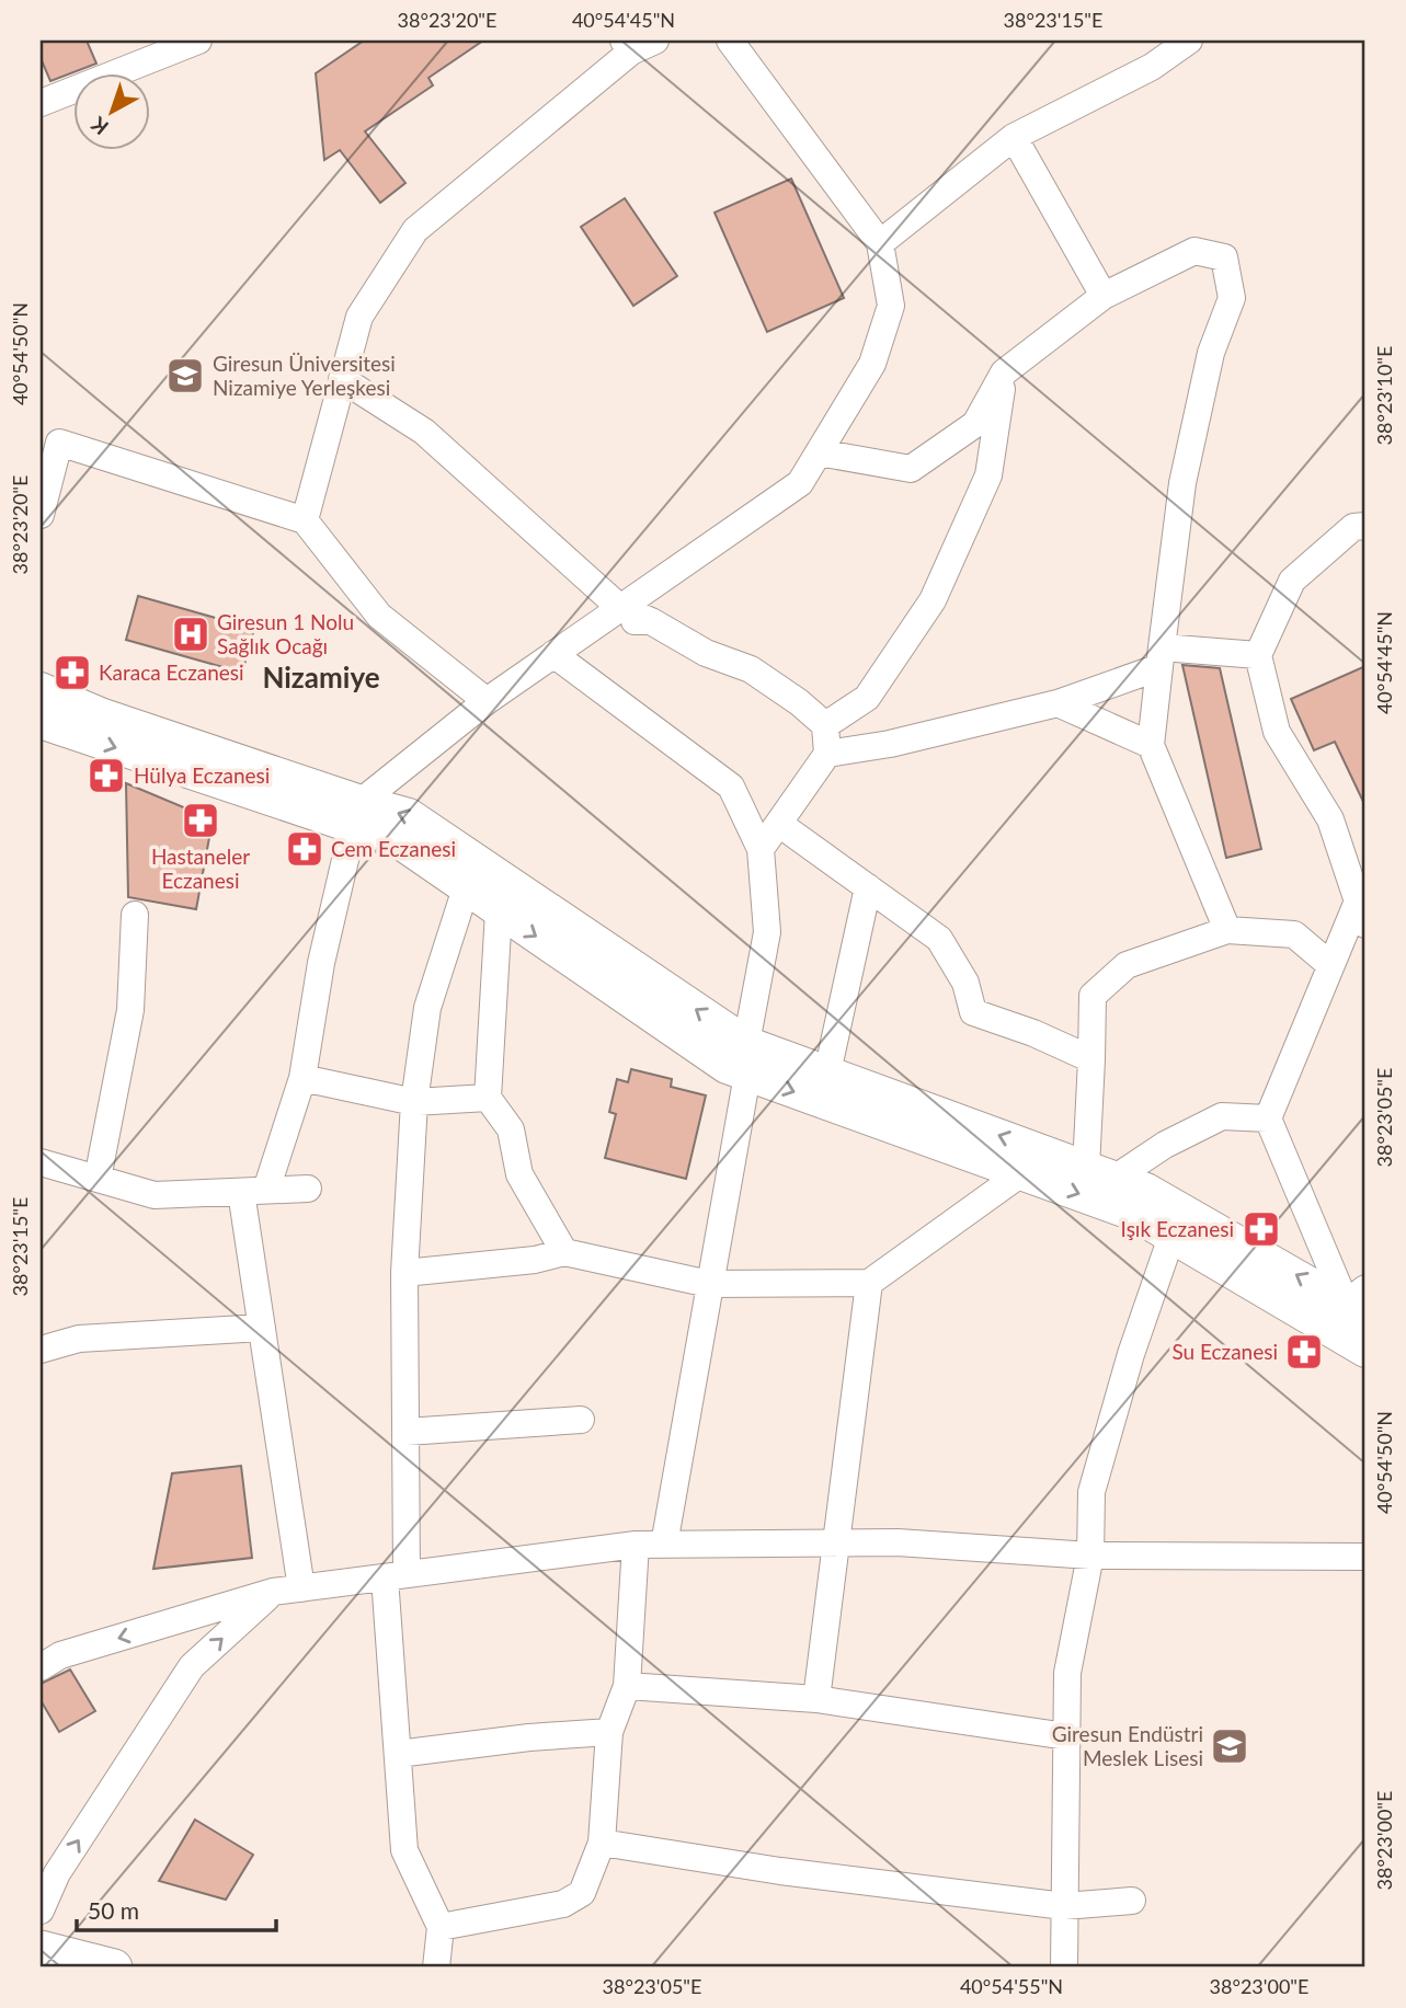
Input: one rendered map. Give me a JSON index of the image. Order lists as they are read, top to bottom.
{
  "districts": ["Nizamiye"],
  "places": {
    "school or university": ["Giresun Üniversitesi Nizamiye Yerleşkesi", "Giresun Endüstri Meslek Lisesi"],
    "hospital": ["Giresun 1 Nolu Sağlık Ocağı"],
    "pharmacy": [
      "Karaca Eczanesi",
      "Hülya Eczanesi",
      "Hastaneler Eczanesi",
      "Cem Eczanesi",
      "Işık Eczanesi",
      "Su Eczanesi"
    ]
  },
  "scale_bar": "50 m",
  "north": "bottom left",
  "coordinates": [
    "38°23'20\"E",
    "40°54'45\"N",
    "38°23'15\"E",
    "40°54'50\"N",
    "38°23'10\"E",
    "38°23'05\"E",
    "38°23'00\"E",
    "40°54'55\"N"
  ]
}
